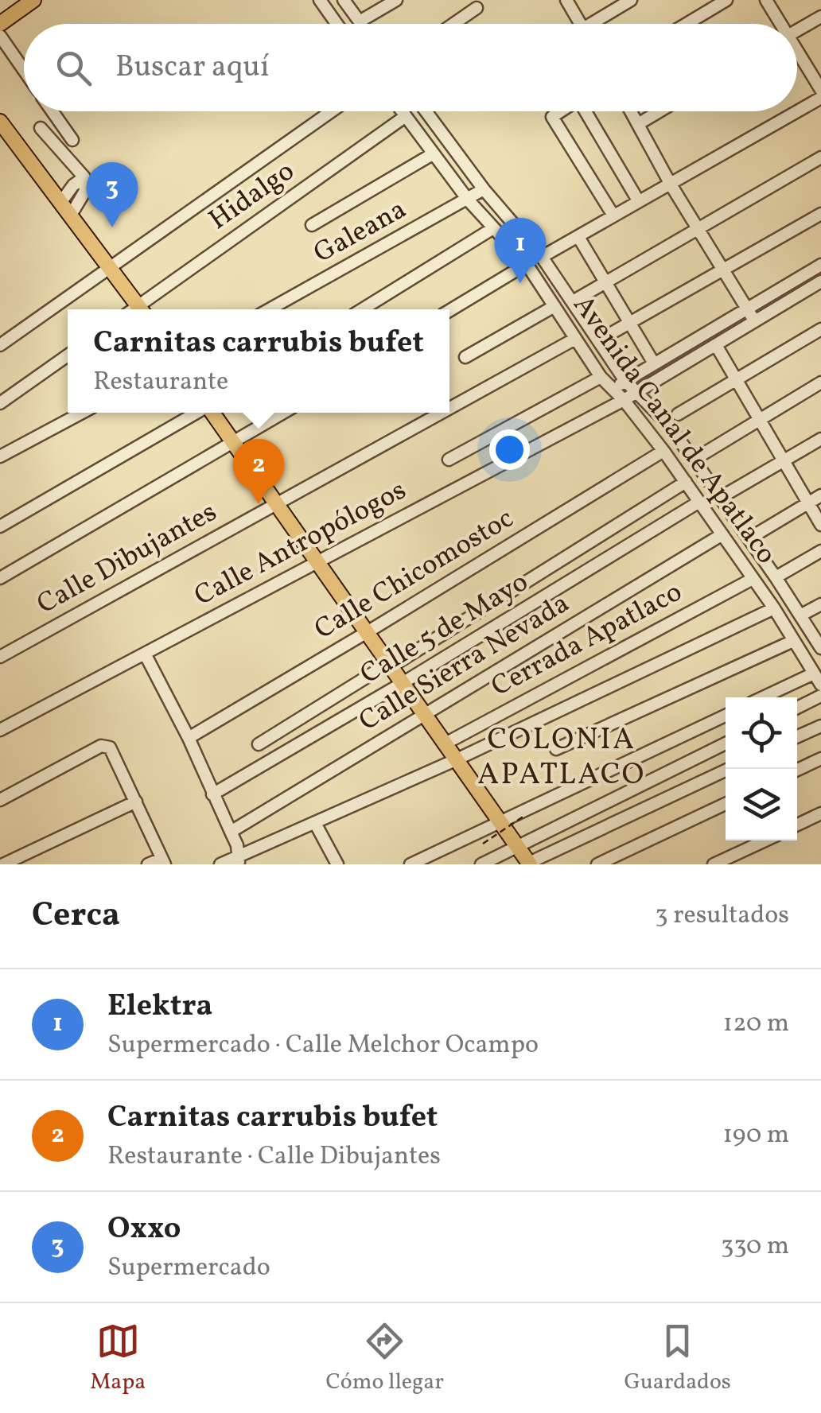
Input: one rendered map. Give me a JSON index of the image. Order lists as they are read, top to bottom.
{
  "streets": {
    "street": [
      "Hidalgo",
      "Galeana",
      "Avenida Canal de Apatlaco",
      "Calle Antropólogos",
      "Calle Dibujantes",
      "Calle Chicomostoc",
      "Calle 5 de Mayo",
      "Cerrada Apatlaco",
      "Calle Sierra Nevada"
    ]
  },
  "crossings": [
    ["Hidalgo", "Avenida Canal de Apatlaco"],
    ["Galeana", "Avenida Canal de Apatlaco"],
    ["Avenida Canal de Apatlaco", "Calle Antropólogos"],
    ["Avenida Canal de Apatlaco", "Calle Dibujantes"],
    ["Avenida Canal de Apatlaco", "Calle Chicomostoc"],
    ["Avenida Canal de Apatlaco", "Calle 5 de Mayo"],
    ["Avenida Canal de Apatlaco", "Cerrada Apatlaco"],
    ["Avenida Canal de Apatlaco", "Calle Sierra Nevada"]
  ],
  "districts": ["COLONIA APATLACO"],
  "page": {
    "search": "Buscar aquí",
    "pins": ["3", "1", "2"],
    "popup": ["Carnitas carrubis bufet", "Restaurante"],
    "heading": ["Cerca", "3 resultados"],
    "list": [
      {
        "mark": "1",
        "name": "Elektra",
        "note": "Supermercado · Calle Melchor Ocampo",
        "value": "120 m"
      },
      {
        "mark": "2",
        "name": "Carnitas carrubis bufet",
        "note": "Restaurante · Calle Dibujantes",
        "value": "190 m"
      },
      {
        "mark": "3",
        "name": "Oxxo",
        "note": "Supermercado",
        "value": "330 m"
      }
    ],
    "nav": ["Mapa", "Cómo llegar", "Guardados"]
  }
}
